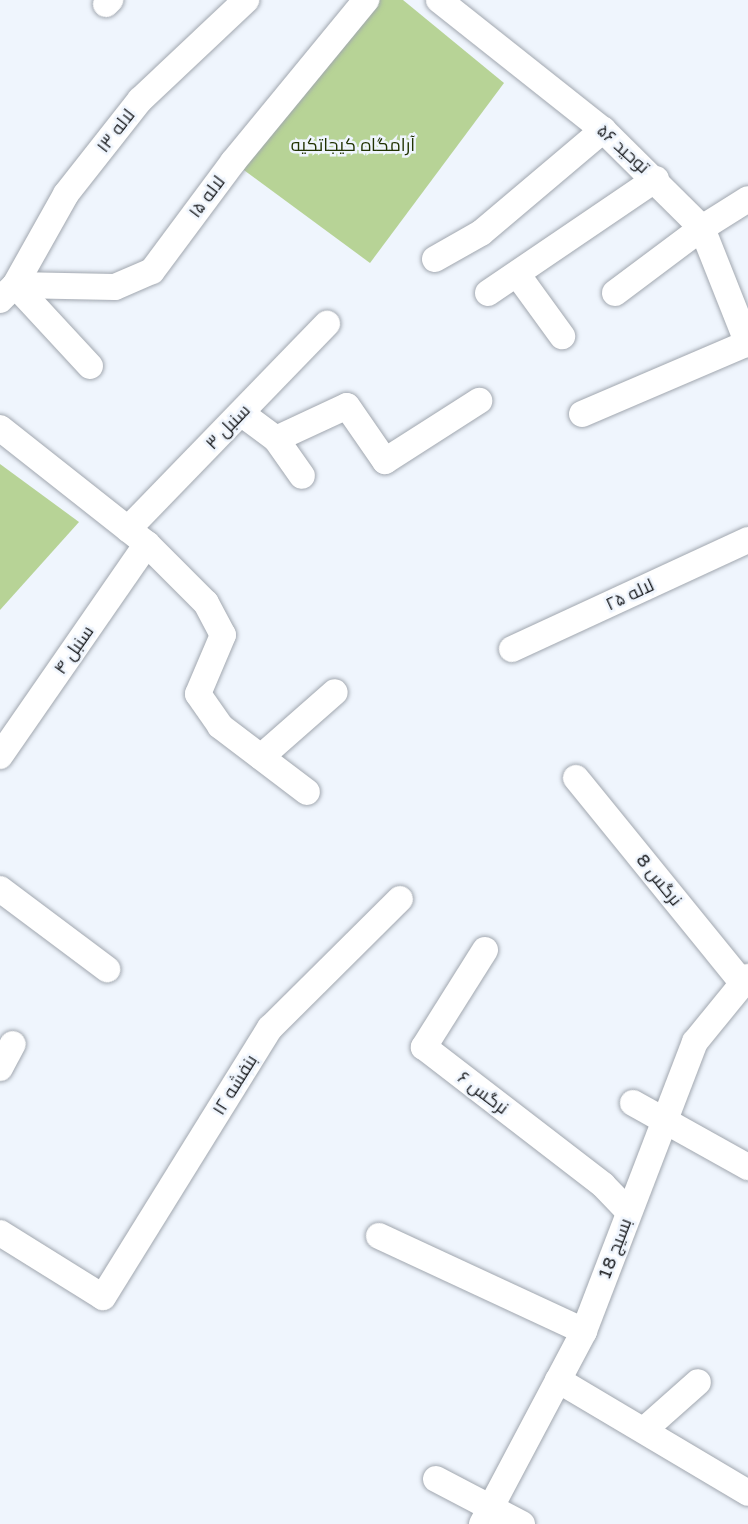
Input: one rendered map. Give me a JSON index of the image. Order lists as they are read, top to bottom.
{
  "streets": {
    "street": [
      "لاله ۱۳",
      "توحید ۵۶",
      "لاله ۱۵",
      "سنبل ۳",
      "لاله ۲۵",
      "سنبل ۴",
      "نرگس 8",
      "بنفشه ۱۲",
      "نرگس ۶",
      "بسیج 18"
    ]
  },
  "crossings": [
    ["لاله ۱۳", "لاله ۱۵"],
    ["نرگس 8", "بسیج 18"],
    ["نرگس ۶", "بسیج 18"]
  ],
  "parks": ["آرامگاه کیجاتکیه"]
}
